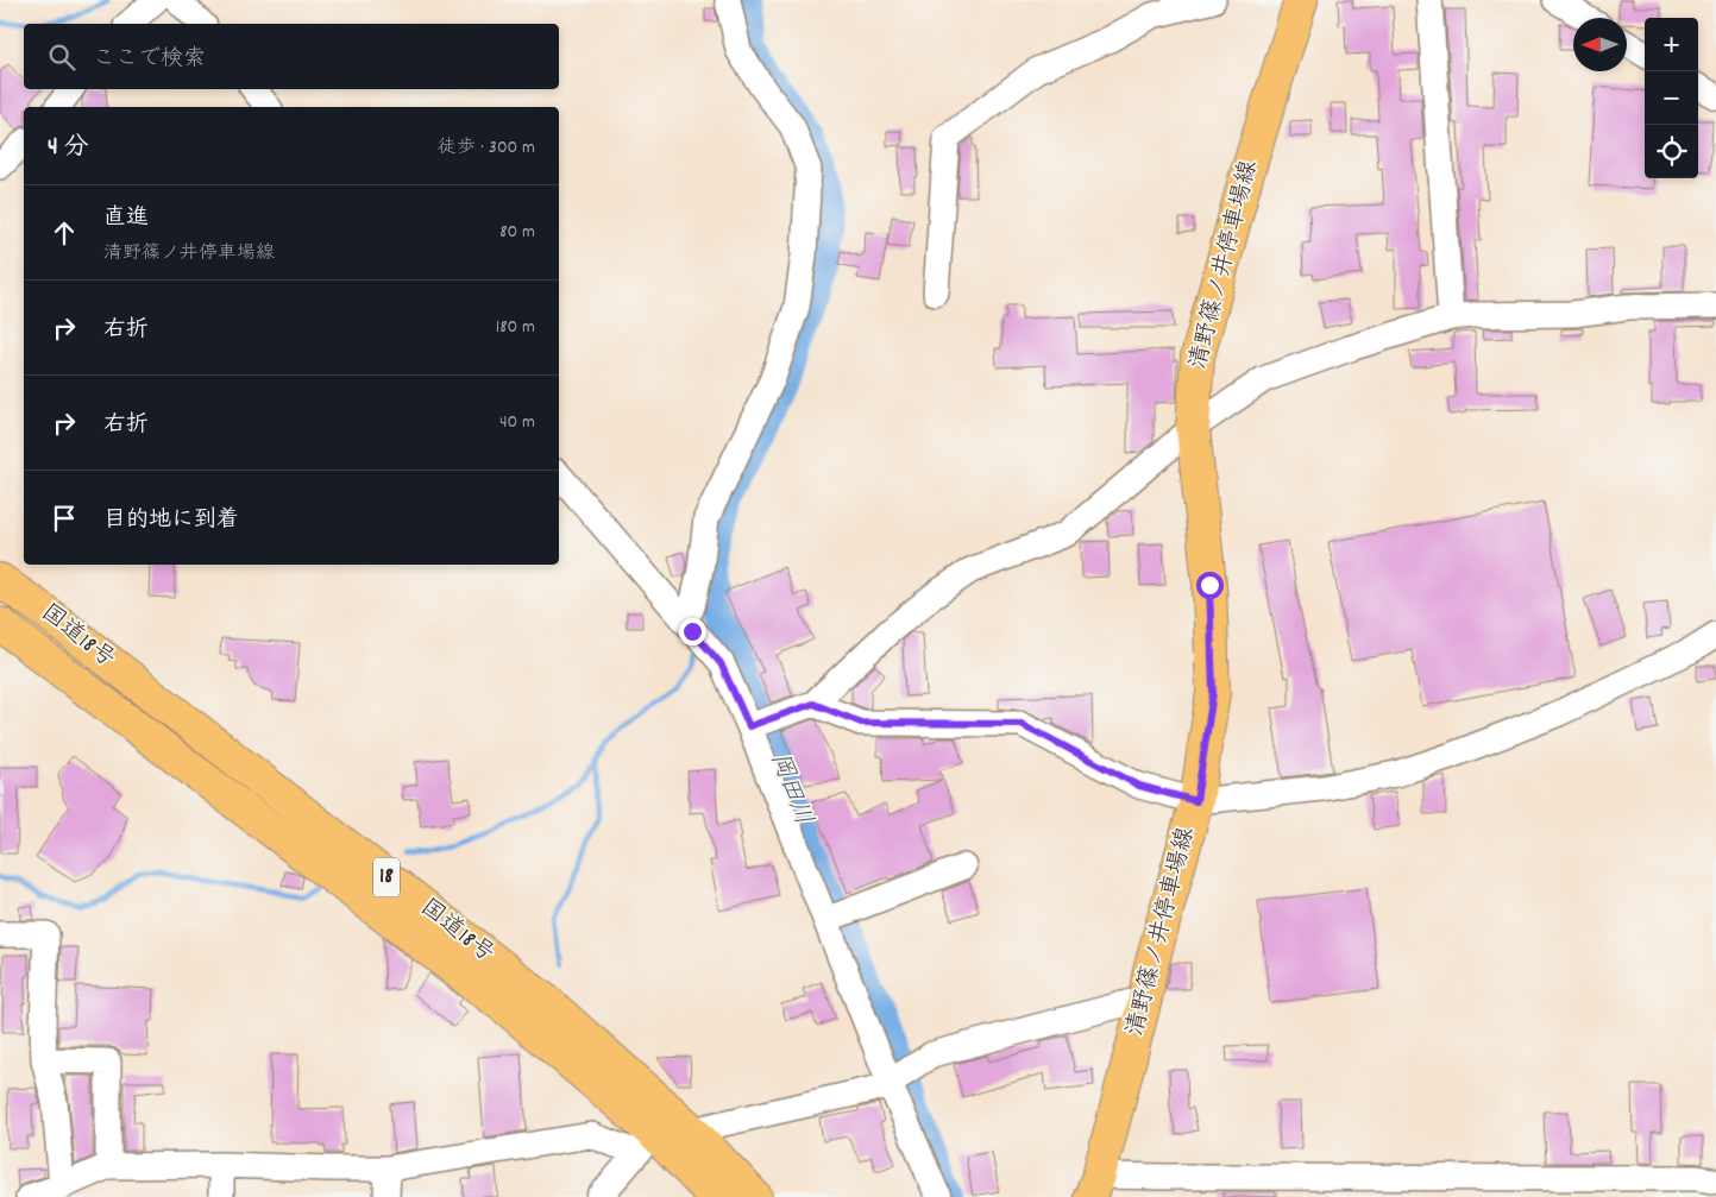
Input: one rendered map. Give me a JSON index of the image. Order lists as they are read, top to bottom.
{
  "streets": {
    "main road": ["清野篠ノ井停車場線", "国道18号", "18"]
  },
  "water": ["岡田川"],
  "north": "left",
  "page": {
    "map_buttons": ["+", "−"],
    "search": "ここで検索",
    "heading": ["4 分", "徒歩 · 300 m"],
    "list": [
      ["直進", "清野篠ノ井停車場線", "80 m"],
      ["右折", "180 m"],
      ["右折", "40 m"],
      "目的地に到着"
    ]
  }
}
